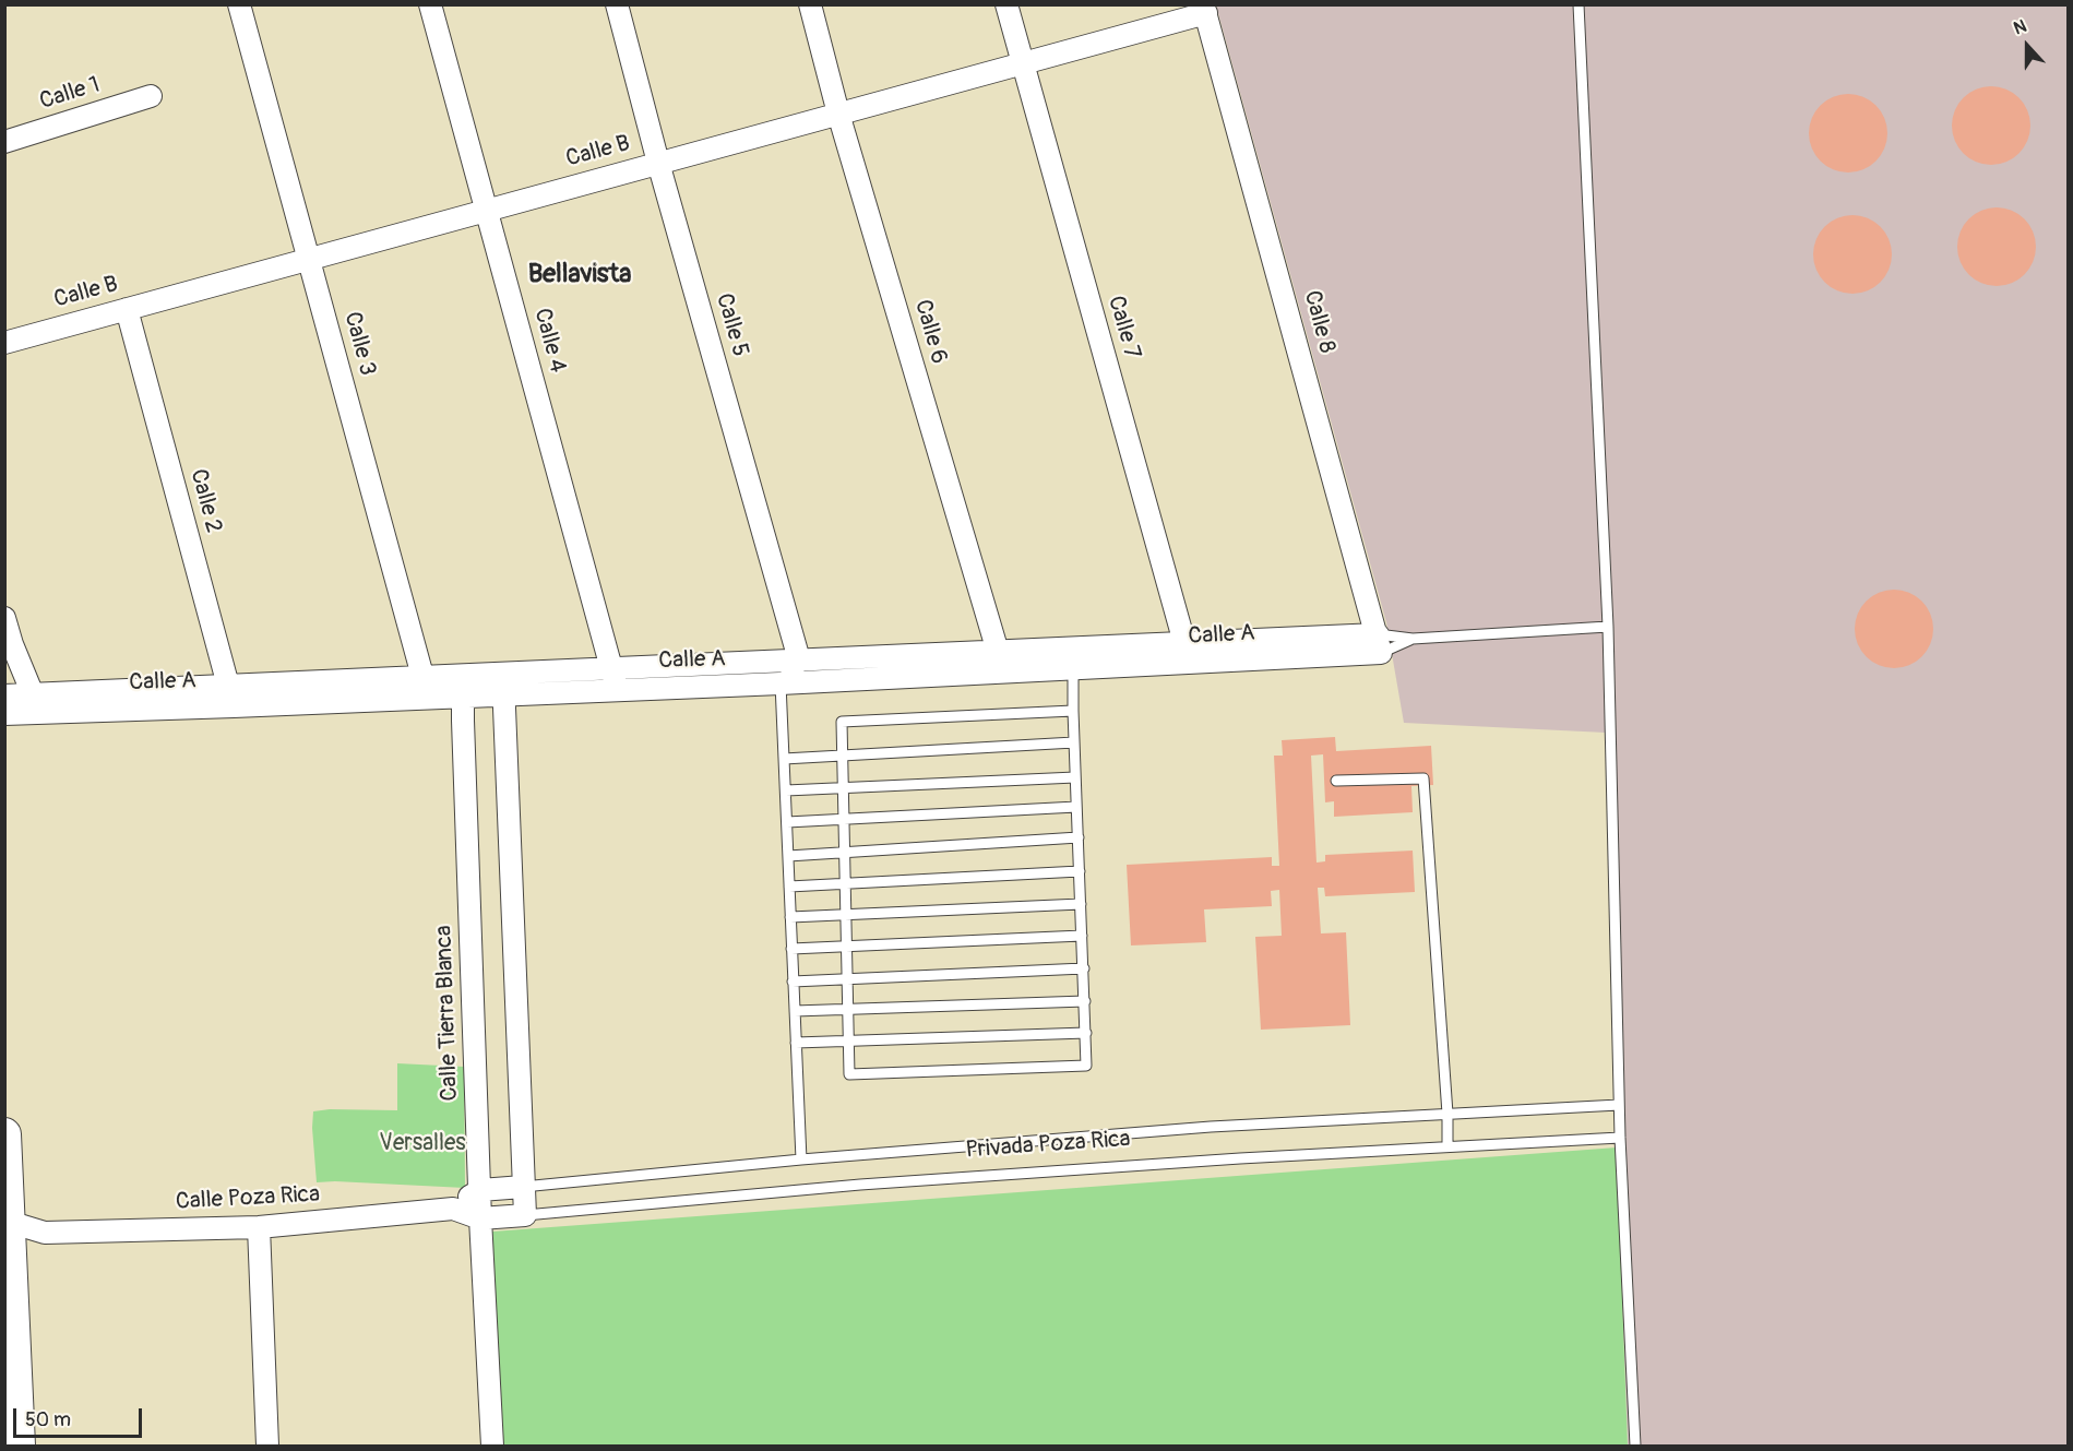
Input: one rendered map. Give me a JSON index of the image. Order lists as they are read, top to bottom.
{
  "streets": {
    "street": [
      "Calle 1",
      "Calle B",
      "Calle 8",
      "Calle 5",
      "Calle 7",
      "Calle 6",
      "Calle 4",
      "Calle 3",
      "Calle 2",
      "Calle A",
      "Calle Tierra Blanca",
      "Privada Poza Rica",
      "Calle Poza Rica"
    ]
  },
  "crossings": [
    ["Calle B", "Calle 8"],
    ["Calle B", "Calle 5"],
    ["Calle B", "Calle 7"],
    ["Calle B", "Calle 6"],
    ["Calle B", "Calle 4"],
    ["Calle B", "Calle 3"],
    ["Calle B", "Calle 2"],
    ["Calle 8", "Calle A"],
    ["Calle 5", "Calle A"],
    ["Calle 7", "Calle A"],
    ["Calle 6", "Calle A"],
    ["Calle 4", "Calle A"],
    ["Calle 3", "Calle A"],
    ["Calle 2", "Calle A"],
    ["Calle A", "Calle Tierra Blanca"],
    ["Calle Tierra Blanca", "Privada Poza Rica"],
    ["Calle Tierra Blanca", "Calle Poza Rica"],
    ["Privada Poza Rica", "Calle Poza Rica"]
  ],
  "districts": ["Bellavista"],
  "parks": ["Versalles"],
  "scale_bar": "50 m",
  "north": "top"
}
